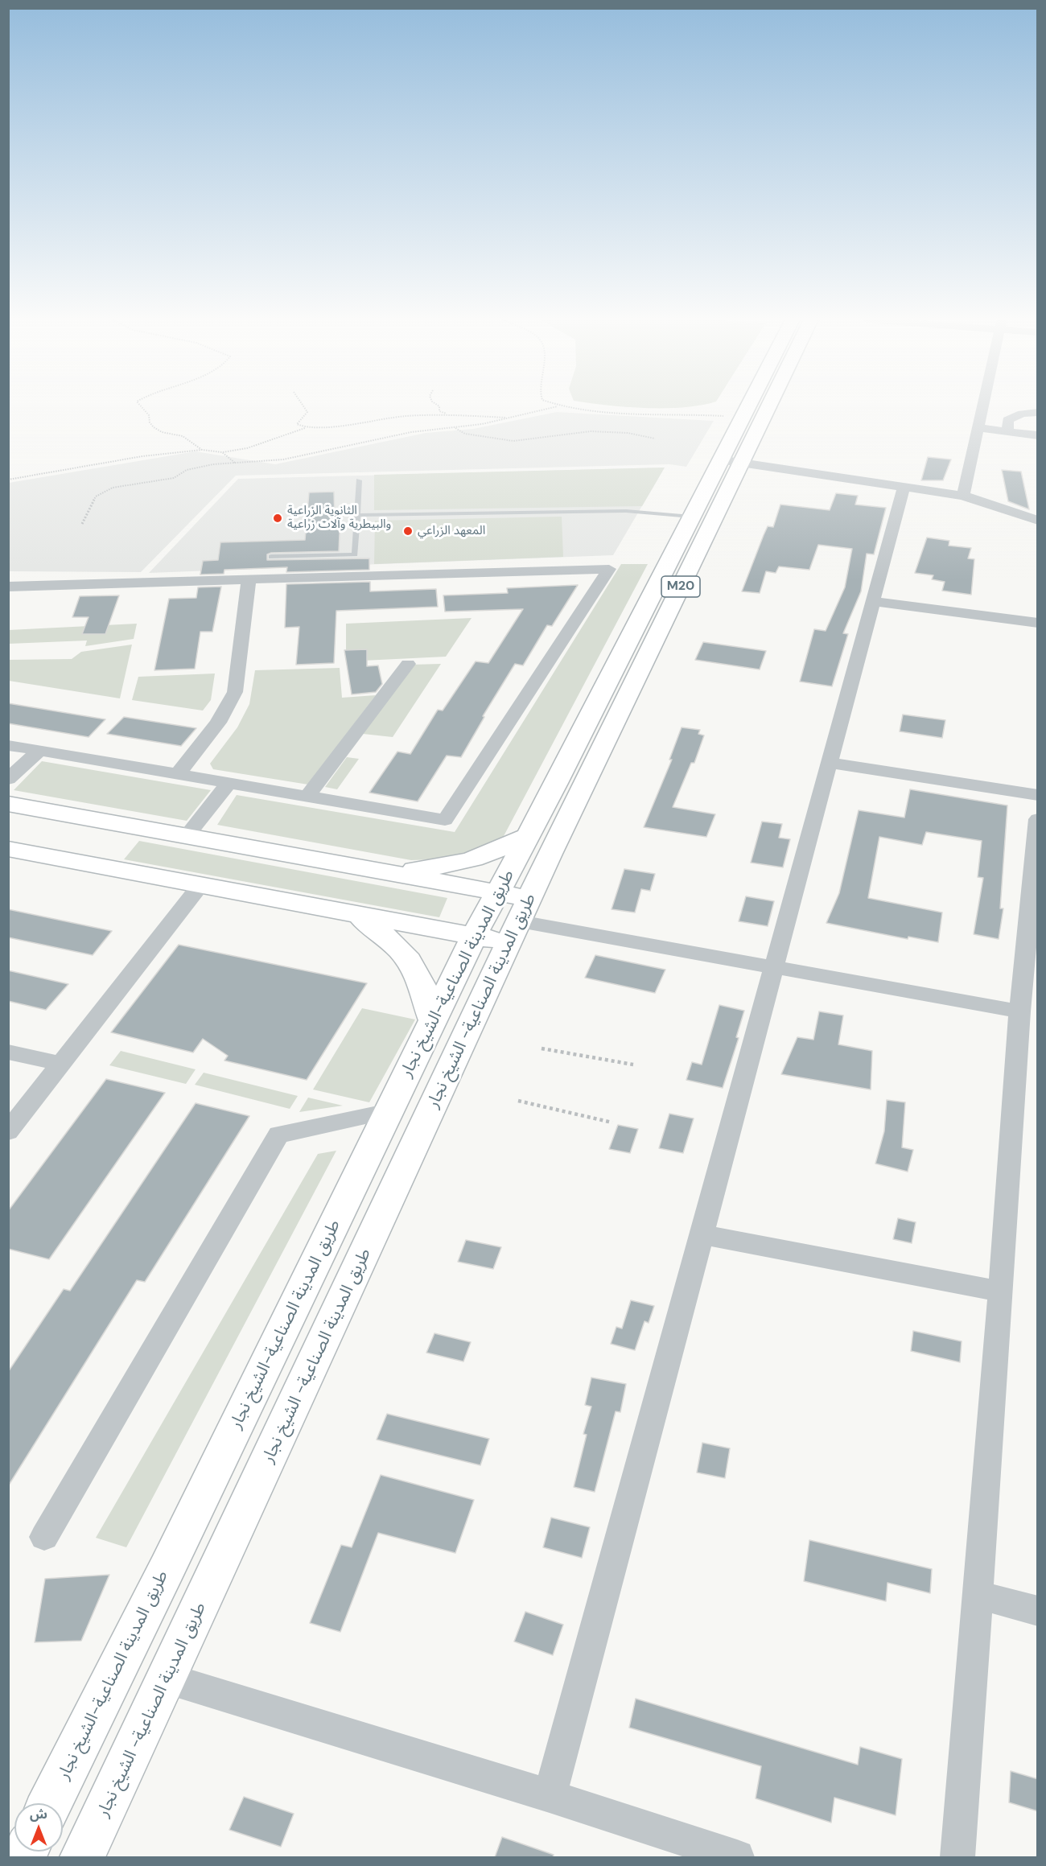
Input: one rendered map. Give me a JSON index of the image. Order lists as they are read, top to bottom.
{
  "streets": {
    "main road": ["M20", "طريق المدينة الصناعية-الشيخ نجار", "طريق المدينة الصناعية- الشيخ نجار"]
  },
  "crossings": [
    ["M20", "طريق المدينة الصناعية-الشيخ نجار"],
    ["M20", "طريق المدينة الصناعية- الشيخ نجار"],
    ["طريق المدينة الصناعية-الشيخ نجار", "طريق المدينة الصناعية- الشيخ نجار"]
  ],
  "places": ["الثانوية الزراعية والبيطرية وآلات زراعية", "المعهد الزراعي"],
  "north": "top"
}
